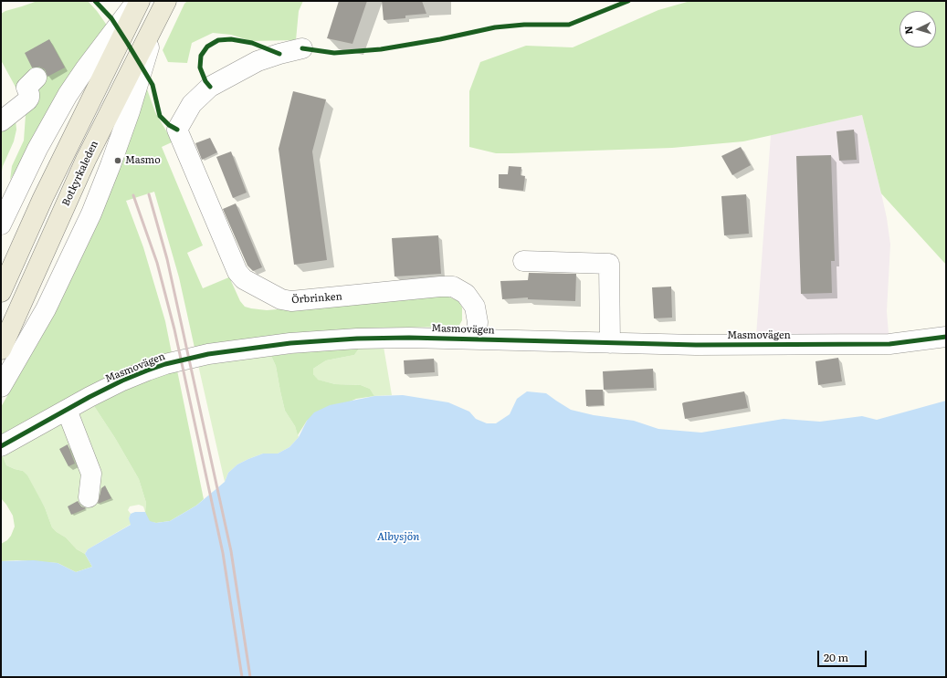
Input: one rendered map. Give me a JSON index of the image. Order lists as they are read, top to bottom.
{
  "streets": {
    "main road": ["Botkyrkaleden"],
    "street": ["Örbrinken", "Masmovägen"]
  },
  "crossings": [
    ["Örbrinken", "Masmovägen"]
  ],
  "water": ["Albysjön"],
  "places": ["Masmo"],
  "scale_bar": "20 m",
  "north": "left"
}
